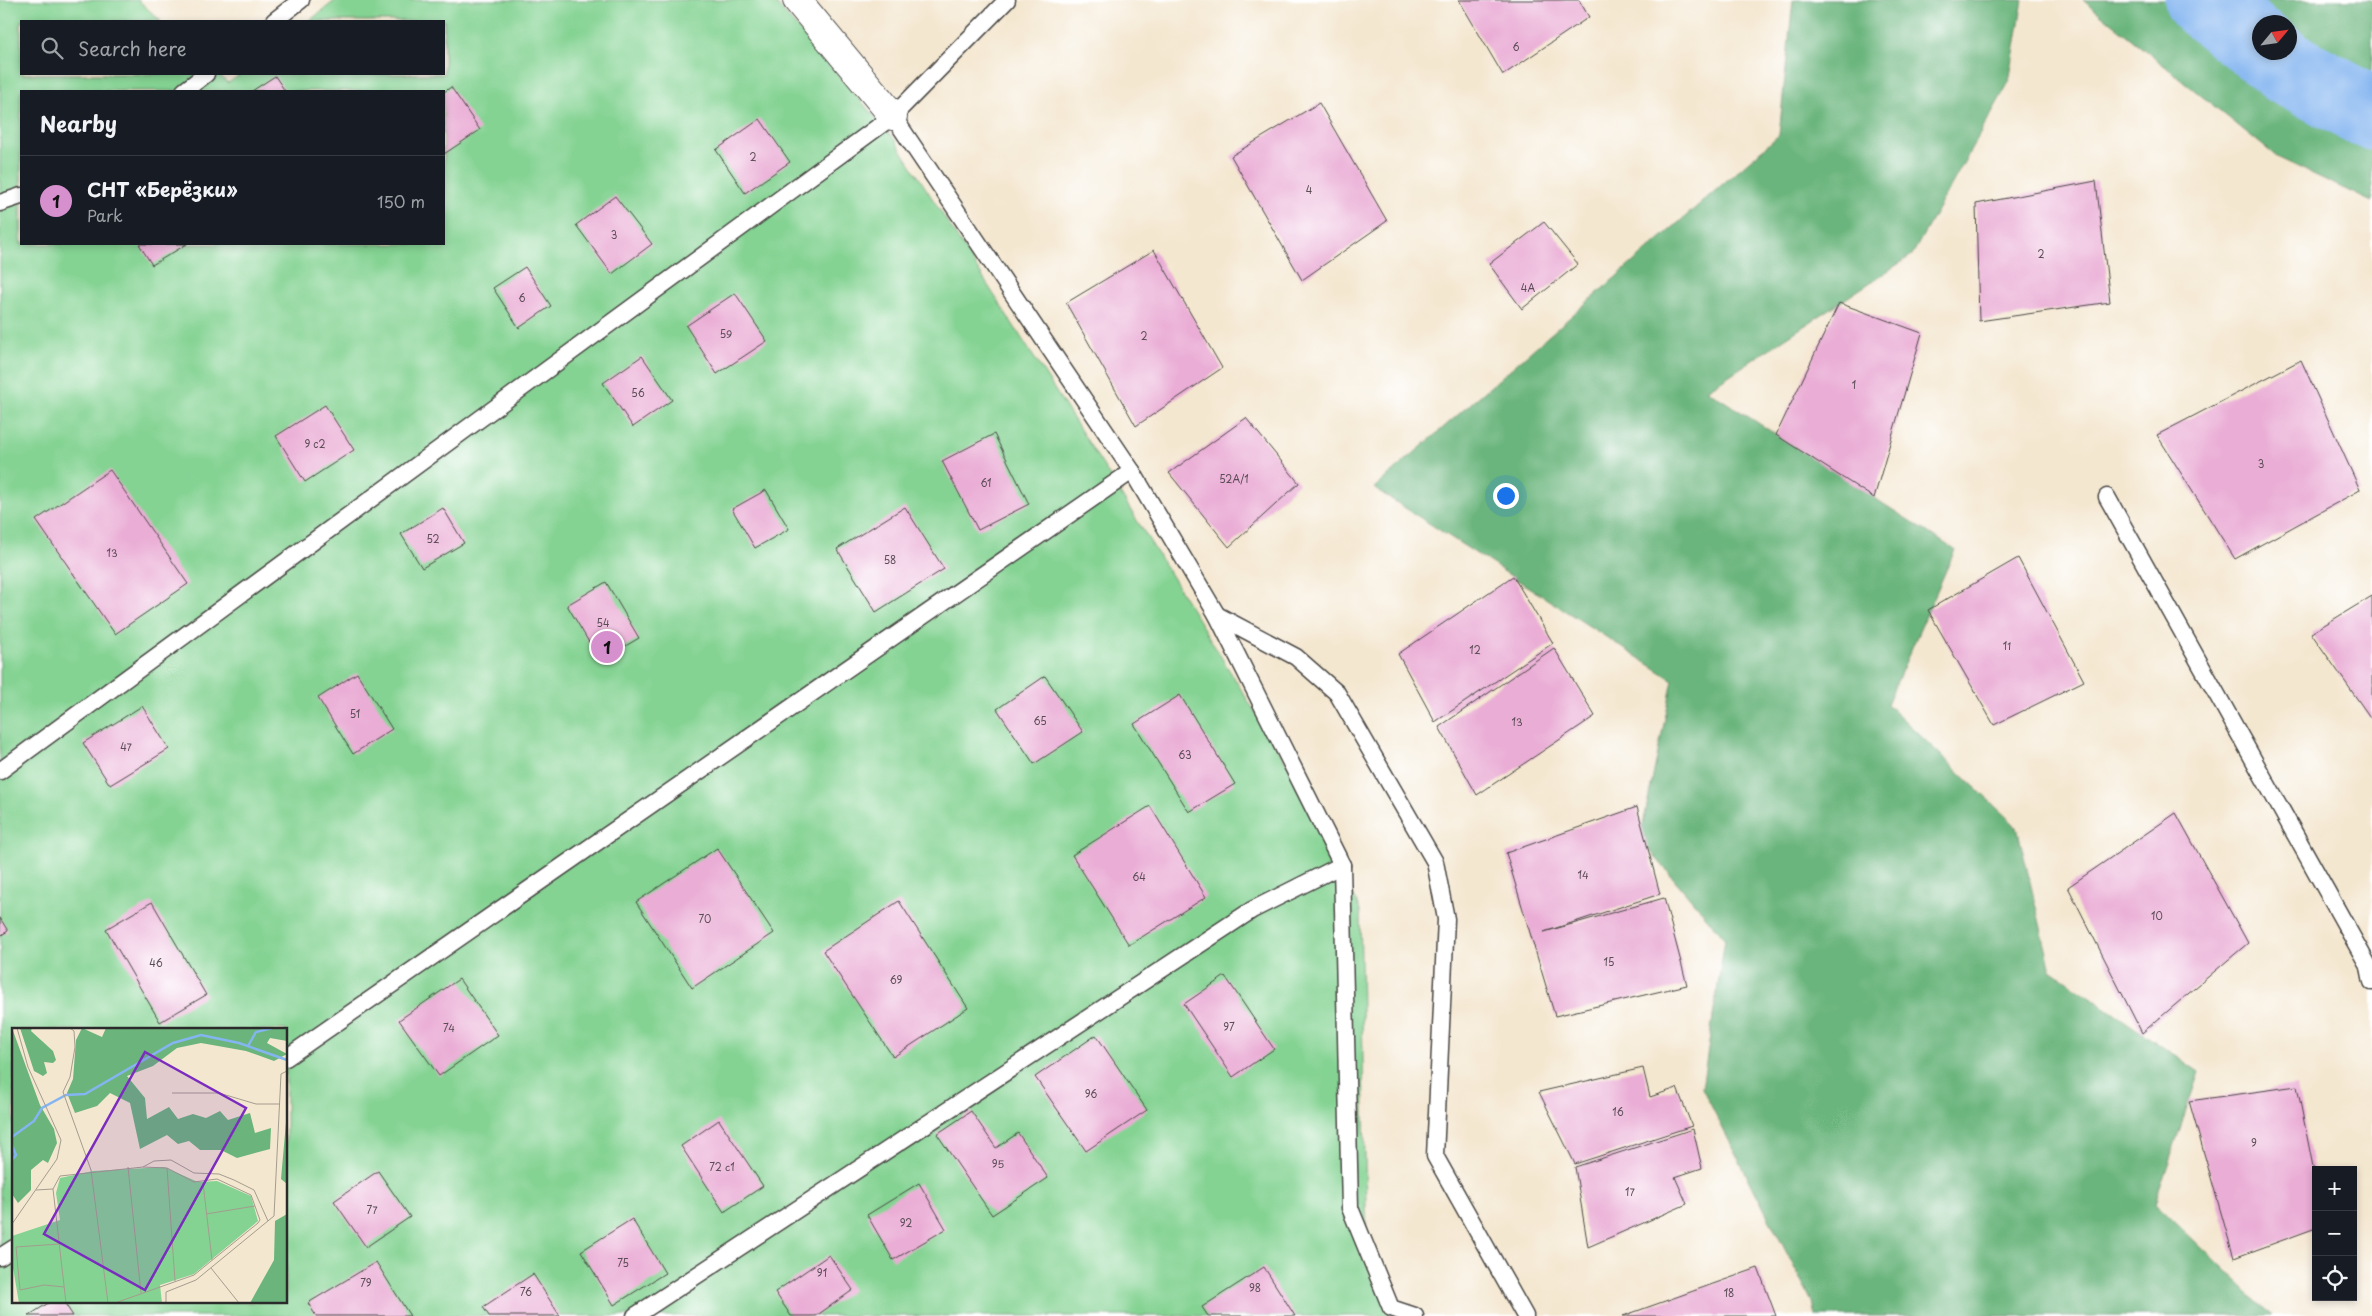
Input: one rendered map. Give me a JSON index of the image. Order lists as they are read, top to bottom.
{
  "house_numbers": [
    "6",
    "2",
    "4",
    "3",
    "2",
    "4А",
    "6",
    "59",
    "2",
    "1",
    "56",
    "9 с2",
    "3",
    "52А/1",
    "61",
    "52",
    "13",
    "58",
    "54",
    "11",
    "12",
    "51",
    "65",
    "13",
    "47",
    "63",
    "14",
    "64",
    "10",
    "70",
    "15",
    "46",
    "69",
    "97",
    "74",
    "96",
    "16",
    "9",
    "95",
    "72 с1",
    "17",
    "77",
    "92",
    "75",
    "91",
    "79",
    "98",
    "76",
    "18"
  ],
  "north": "top right",
  "page": {
    "search": "Search here",
    "heading": "Nearby",
    "list": [
      {
        "mark": "1",
        "name": "СНТ «Берёзки»",
        "note": "Park",
        "value": "150 m"
      }
    ],
    "pins": "1",
    "map_buttons": ["+", "−"]
  }
}
